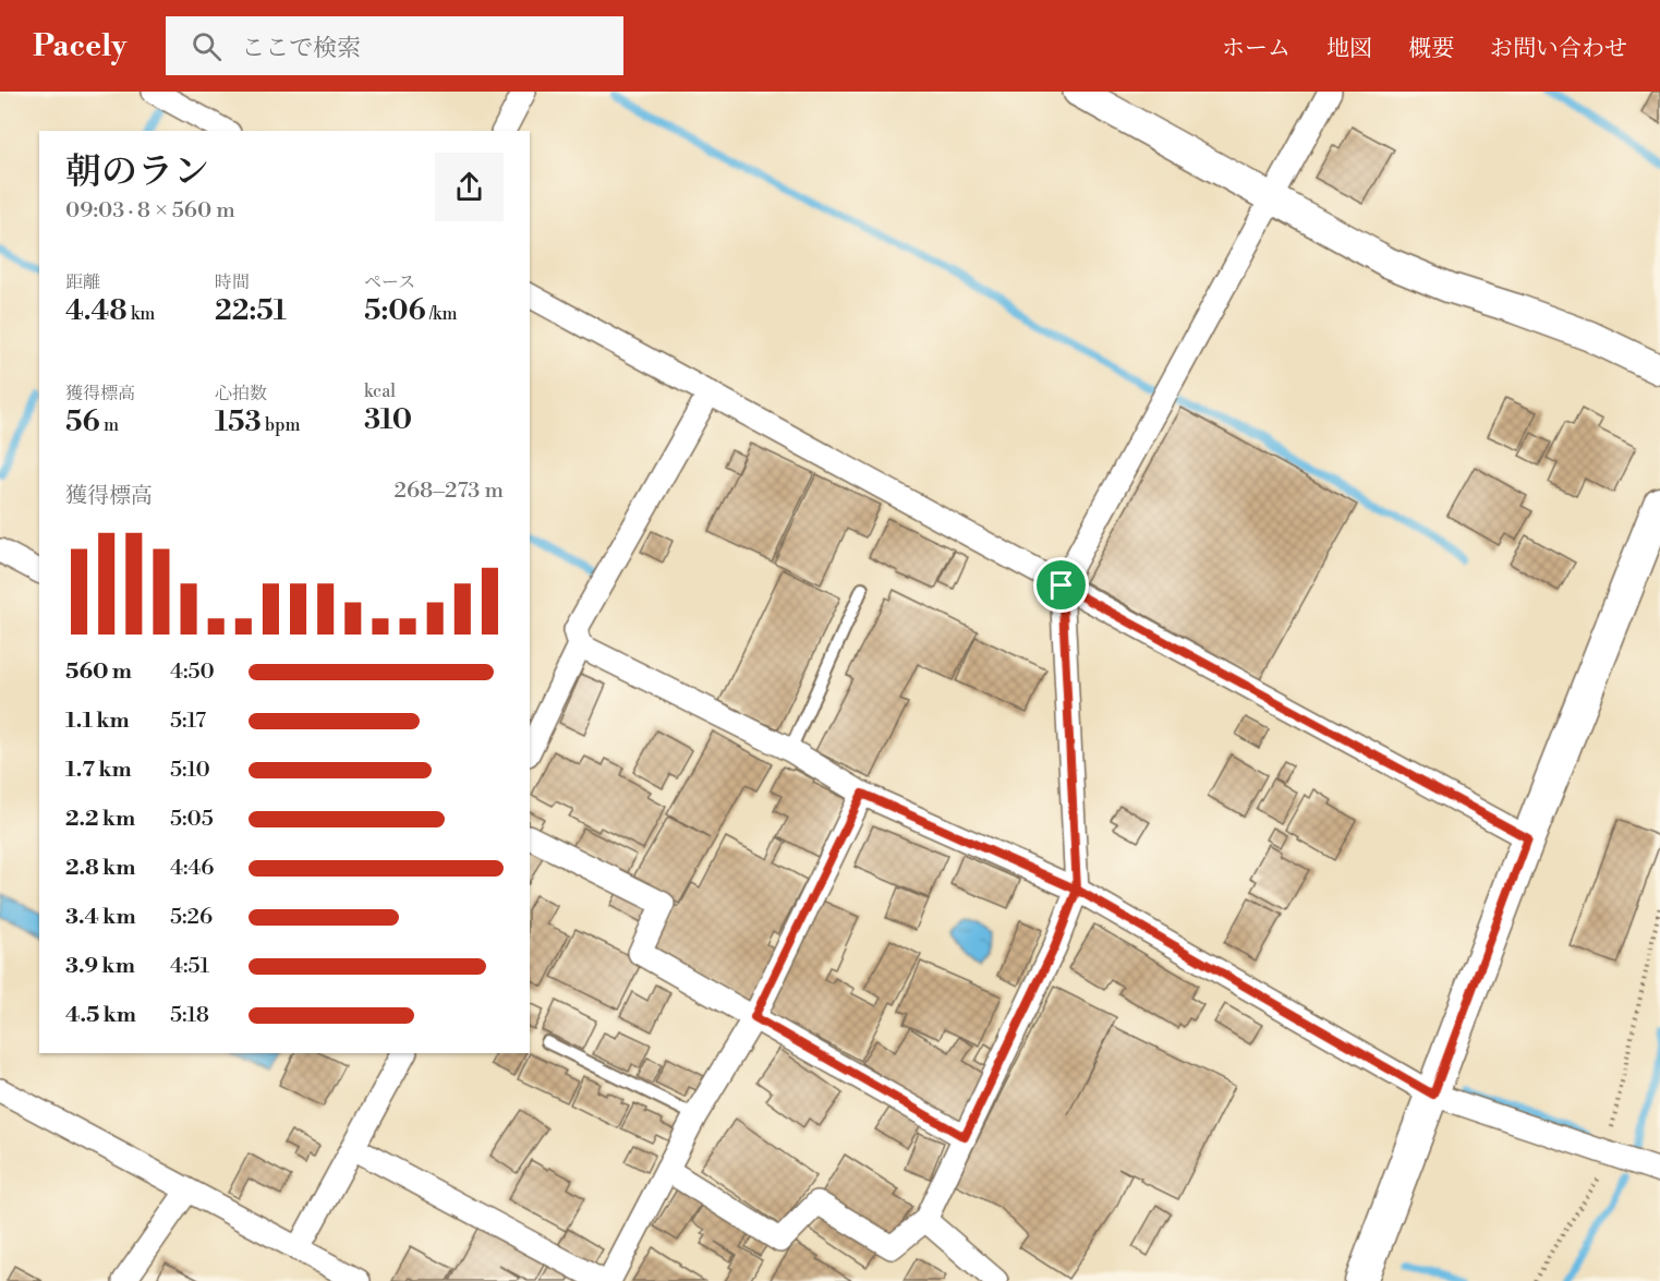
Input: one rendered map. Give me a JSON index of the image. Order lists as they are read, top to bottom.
{
  "page": {
    "header": "Pacely",
    "search": "ここで検索",
    "nav": [
      "ホーム",
      "地図",
      "概要",
      "お問い合わせ"
    ],
    "heading": ["朝のラン", "09:03 · 8 × 560 m"],
    "stats": [
      ["距離", "4.48 km"],
      ["時間", "22:51"],
      ["ペース", "5:06 /km"],
      ["獲得標高", "56 m"],
      ["心拍数", "153 bpm"],
      ["kcal", "310"]
    ],
    "chart": ["獲得標高", "268–273 m"],
    "list": [
      {
        "name": "560 m",
        "note": "4:50"
      },
      {
        "name": "1.1 km",
        "note": "5:17"
      },
      {
        "name": "1.7 km",
        "note": "5:10"
      },
      {
        "name": "2.2 km",
        "note": "5:05"
      },
      {
        "name": "2.8 km",
        "note": "4:46"
      },
      {
        "name": "3.4 km",
        "note": "5:26"
      },
      {
        "name": "3.9 km",
        "note": "4:51"
      },
      {
        "name": "4.5 km",
        "note": "5:18"
      }
    ]
  }
}
